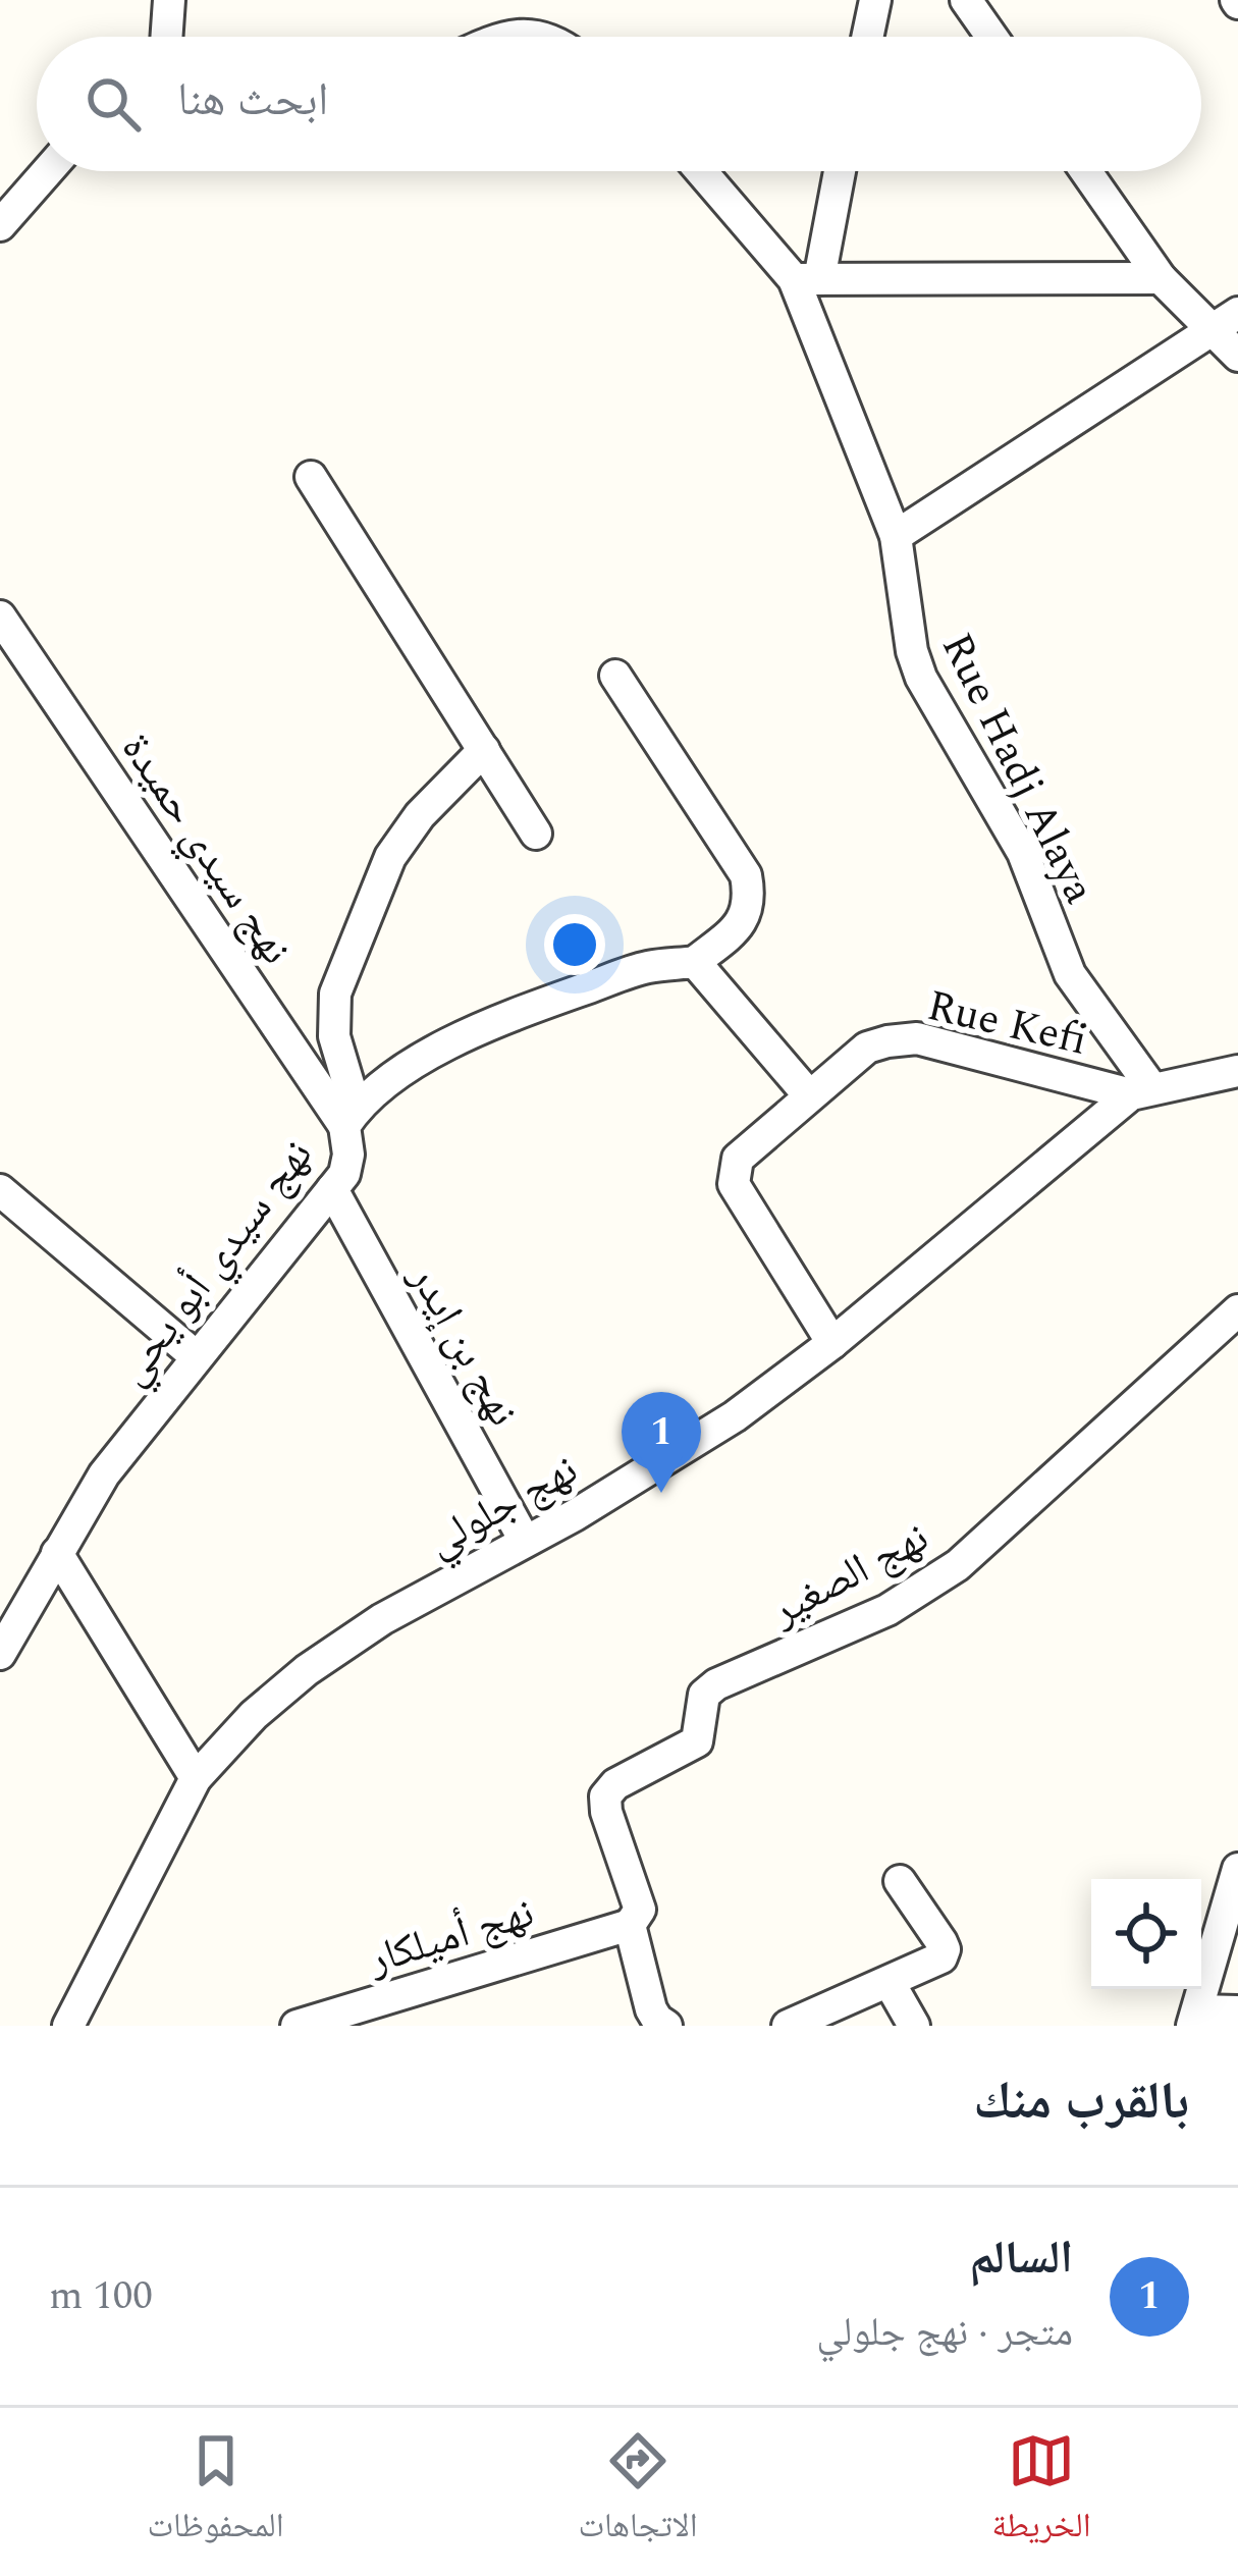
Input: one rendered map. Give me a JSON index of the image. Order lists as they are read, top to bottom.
{
  "streets": {
    "street": [
      "Rue Hadj Alaya",
      "نهج سيدي حميدة",
      "Rue Kefi",
      "نهج سيدي أبو يحي",
      "نهج بن إيدر",
      "نهج جلولي",
      "نهج الصغير",
      "نهج أميلكار"
    ]
  },
  "crossings": [
    ["Rue Hadj Alaya", "Rue Kefi"],
    ["Rue Hadj Alaya", "نهج جلولي"],
    ["نهج سيدي حميدة", "نهج سيدي أبو يحي"],
    ["Rue Kefi", "نهج جلولي"],
    ["نهج سيدي أبو يحي", "نهج بن إيدر"],
    ["نهج بن إيدر", "نهج جلولي"],
    ["نهج الصغير", "نهج أميلكار"]
  ],
  "page": {
    "search": "ابحث هنا",
    "pins": "1",
    "heading": "بالقرب منك",
    "list": [
      {
        "mark": "1",
        "name": "السالم",
        "note": "متجر · نهج جلولي",
        "value": "100 m"
      }
    ],
    "nav": ["الخريطة", "الاتجاهات", "المحفوظات"]
  }
}
